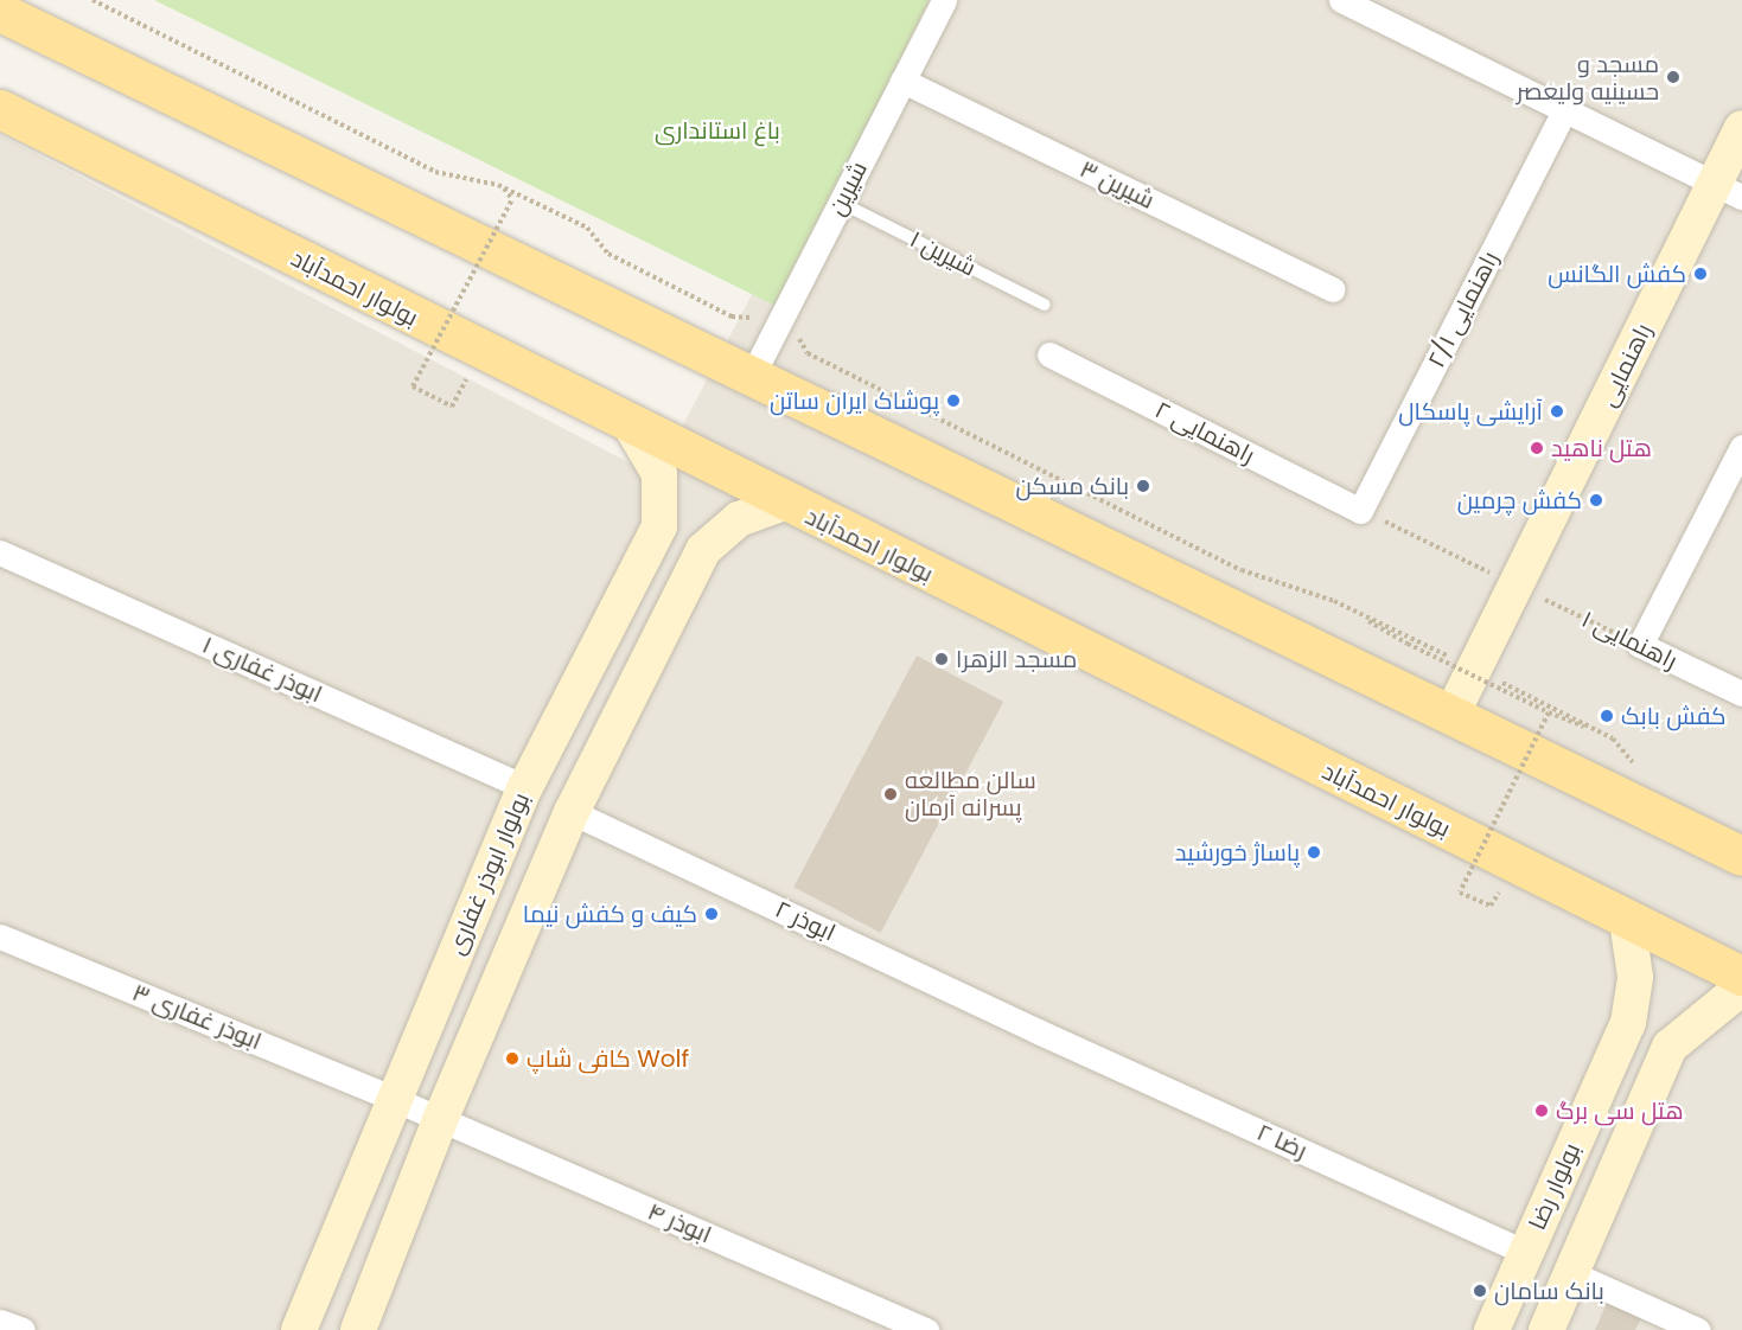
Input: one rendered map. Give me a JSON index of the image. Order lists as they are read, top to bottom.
{
  "streets": {
    "main road": ["بولوار احمدآباد"],
    "street": [
      "شیرین ۳",
      "شیرین",
      "راهنمایی ۲/۱",
      "راهنمایی",
      "راهنمایی ۲",
      "راهنمایی ۱",
      "ابوذر غفاری ۱",
      "بولوار ابوذر غفاری",
      "ابوذر ۲",
      "ابوذر غفاری ۳",
      "رضا ۲",
      "بولوار رضا",
      "ابوذر ۴"
    ],
    "lane": ["شیرین ۱"]
  },
  "crossings": [
    ["شیرین ۳", "شیرین"],
    ["شیرین", "شیرین ۱"],
    ["بولوار احمدآباد", "بولوار ابوذر غفاری"],
    ["بولوار احمدآباد", "بولوار رضا"],
    ["راهنمایی ۲/۱", "راهنمایی ۲"],
    ["راهنمایی ۲/۱", "راهنمایی ۱"],
    ["راهنمایی", "راهنمایی ۱"],
    ["راهنمایی ۲", "راهنمایی ۱"],
    ["ابوذر غفاری ۱", "بولوار ابوذر غفاری"],
    ["بولوار ابوذر غفاری", "ابوذر غفاری ۳"],
    ["ابوذر ۲", "رضا ۲"],
    ["ابوذر غفاری ۳", "ابوذر ۴"],
    ["رضا ۲", "بولوار رضا"]
  ],
  "parks": ["باغ استانداری"],
  "places": [
    "مسجد و حسینیه ولیعصر",
    "کفش الگانس",
    "پوشاک ایران ساتن",
    "آرایشی پاسکال",
    "هتل ناهید",
    "بانک مسکن",
    "کفش چرمین",
    "مسجد الزهرا",
    "کفش بابک",
    "سالن مطالعه پسرانه آرمان",
    "پاساژ خورشید",
    "کیف و کفش نیما",
    "کافی شاپ Wolf",
    "هتل سی برگ",
    "بانک سامان"
  ]
}
